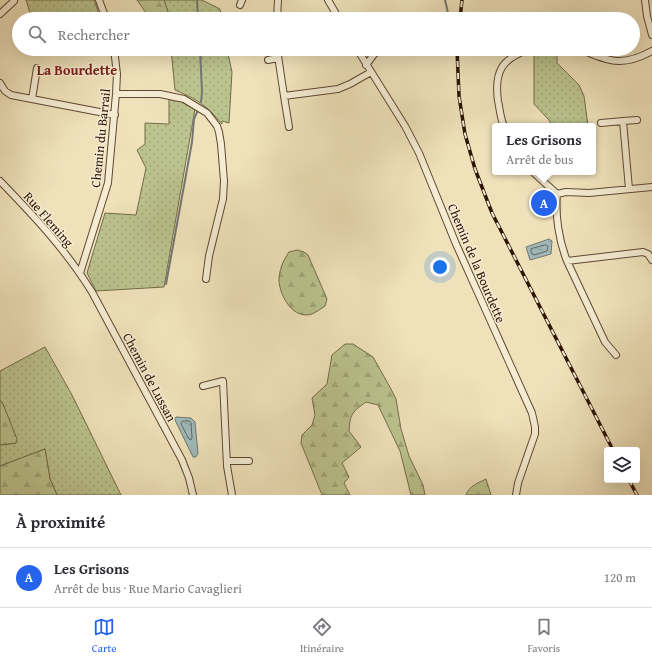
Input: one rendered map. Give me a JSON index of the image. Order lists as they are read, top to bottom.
{
  "streets": {
    "street": [
      "Chemin du Barrail",
      "Rue Fleming",
      "Chemin de la Bourdette",
      "Chemin de Lussan"
    ]
  },
  "crossings": [
    ["Chemin du Barrail", "Rue Fleming"],
    ["Chemin du Barrail", "Chemin de Lussan"],
    ["Rue Fleming", "Chemin de Lussan"]
  ],
  "districts": ["La Bourdette"],
  "page": {
    "search": "Rechercher",
    "popup": ["Les Grisons", "Arrêt de bus"],
    "pins": "A",
    "heading": "À proximité",
    "list": [
      {
        "mark": "A",
        "name": "Les Grisons",
        "note": "Arrêt de bus · Rue Mario Cavaglieri",
        "value": "120 m"
      }
    ],
    "nav": ["Carte", "Itinéraire", "Favoris"]
  }
}
